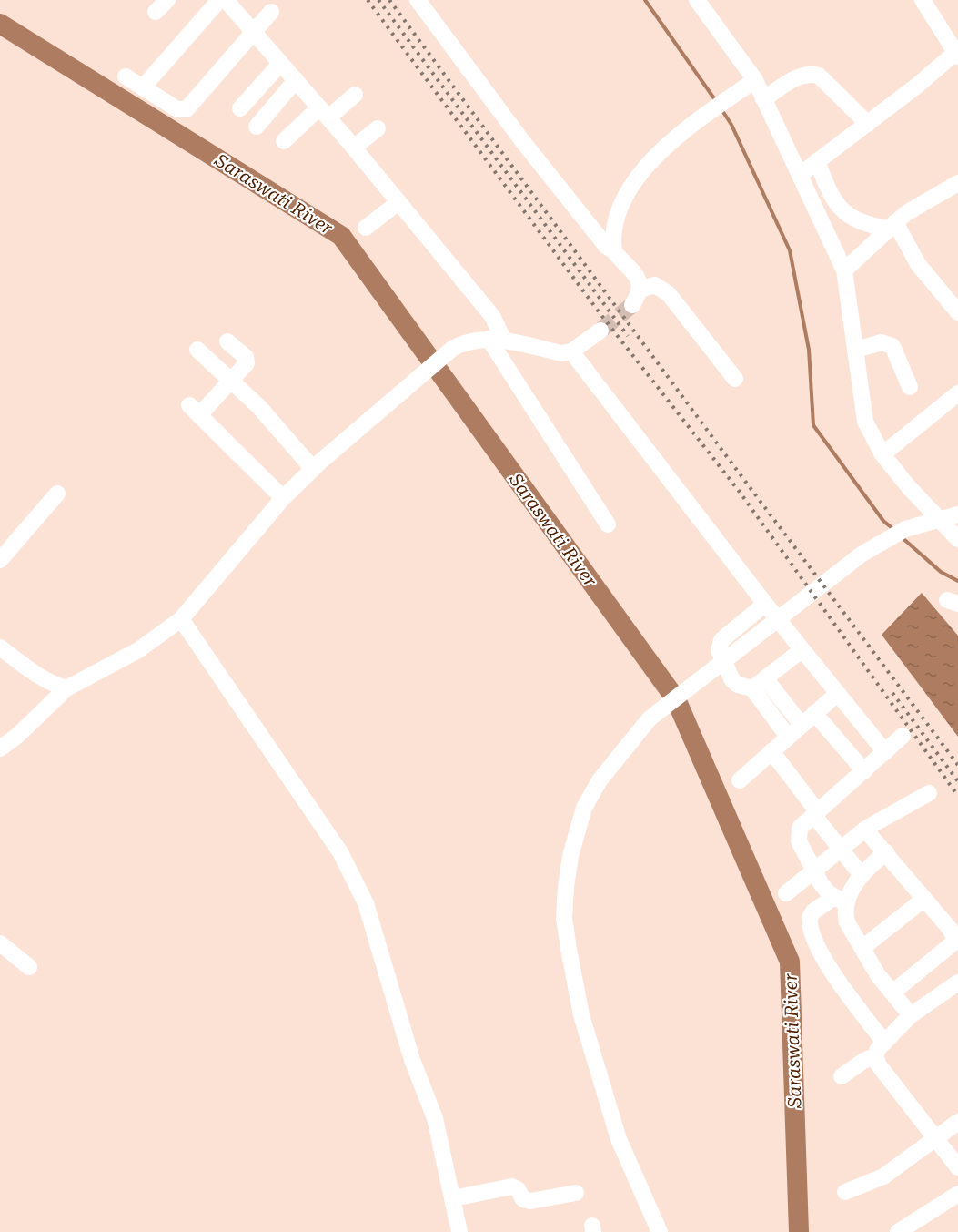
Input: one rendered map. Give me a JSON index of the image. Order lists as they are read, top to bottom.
{
  "water": ["Saraswati River"]
}
